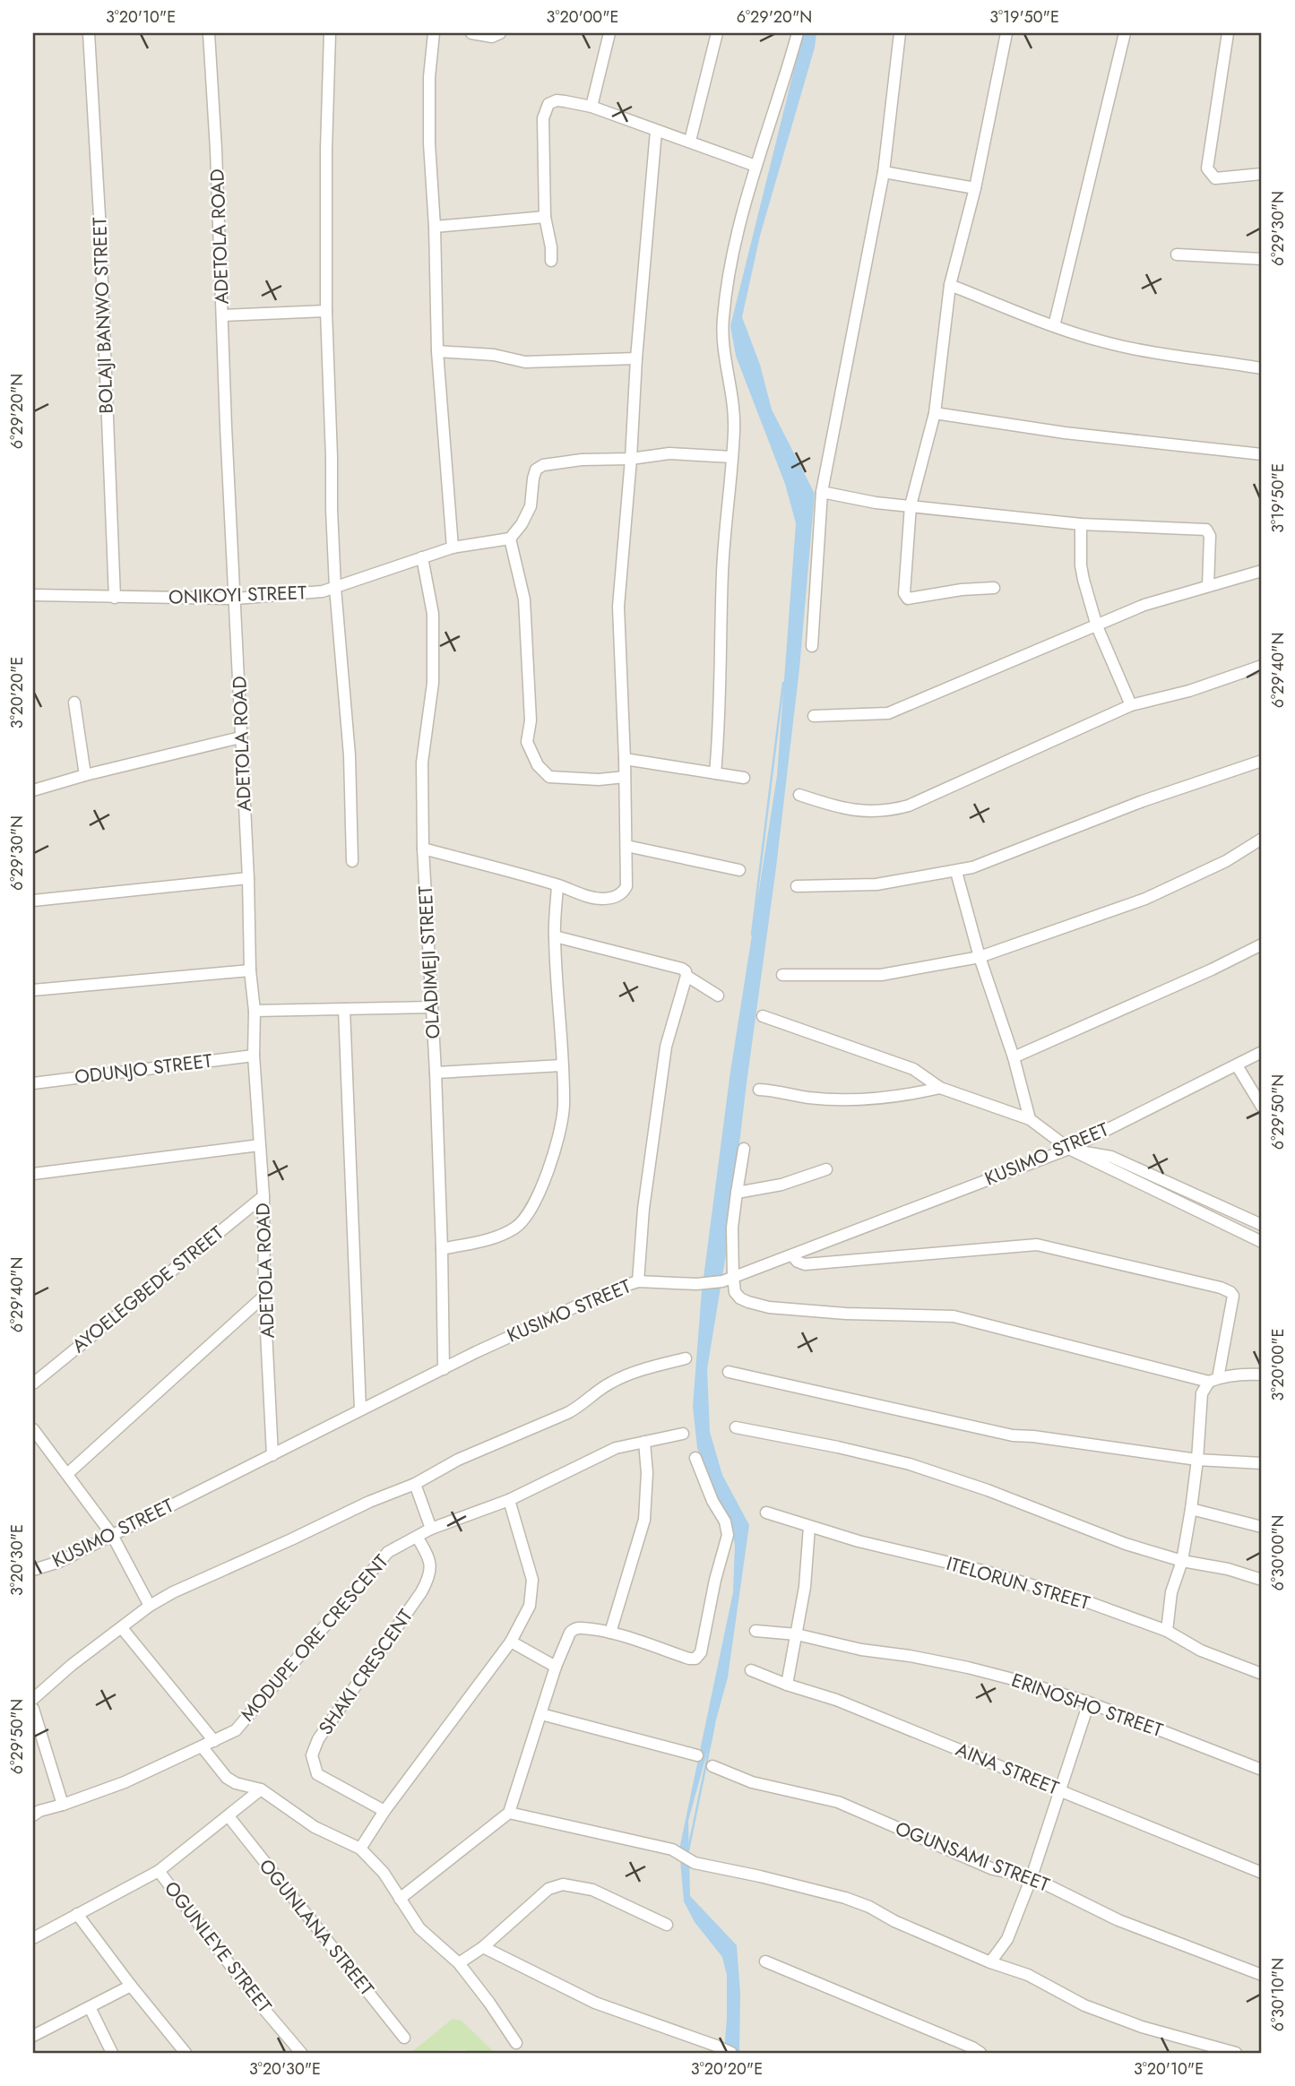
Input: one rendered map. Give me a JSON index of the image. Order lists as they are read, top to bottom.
{
  "streets": {
    "street": [
      "ADETOLA ROAD",
      "BOLAJI BANWO STREET",
      "ONIKOYI STREET",
      "OLADIMEJI STREET",
      "ODUNJO STREET",
      "KUSIMO STREET",
      "AYOELEGBEDE STREET",
      "ITELORUN STREET",
      "MODUPE ORE CRESCENT",
      "SHAKI CRESCENT",
      "ERINOSHO STREET",
      "AINA STREET",
      "OGUNSAMI STREET",
      "OGUNLANA STREET",
      "OGUNLEYE STREET"
    ]
  },
  "crossings": [
    ["ADETOLA ROAD", "ONIKOYI STREET"],
    ["ADETOLA ROAD", "ODUNJO STREET"],
    ["ADETOLA ROAD", "KUSIMO STREET"],
    ["ADETOLA ROAD", "AYOELEGBEDE STREET"],
    ["BOLAJI BANWO STREET", "ONIKOYI STREET"],
    ["ONIKOYI STREET", "OLADIMEJI STREET"],
    ["OLADIMEJI STREET", "KUSIMO STREET"],
    ["MODUPE ORE CRESCENT", "SHAKI CRESCENT"]
  ],
  "coordinates": [
    "3°20'10\"E",
    "3°20'00\"E",
    "6°29'20\"N",
    "3°19'50\"E",
    "6°29'30\"N",
    "6°29'40\"N",
    "3°20'20\"E",
    "6°29'50\"N",
    "6°30'00\"N",
    "3°20'30\"E",
    "6°30'10\"N"
  ]
}
